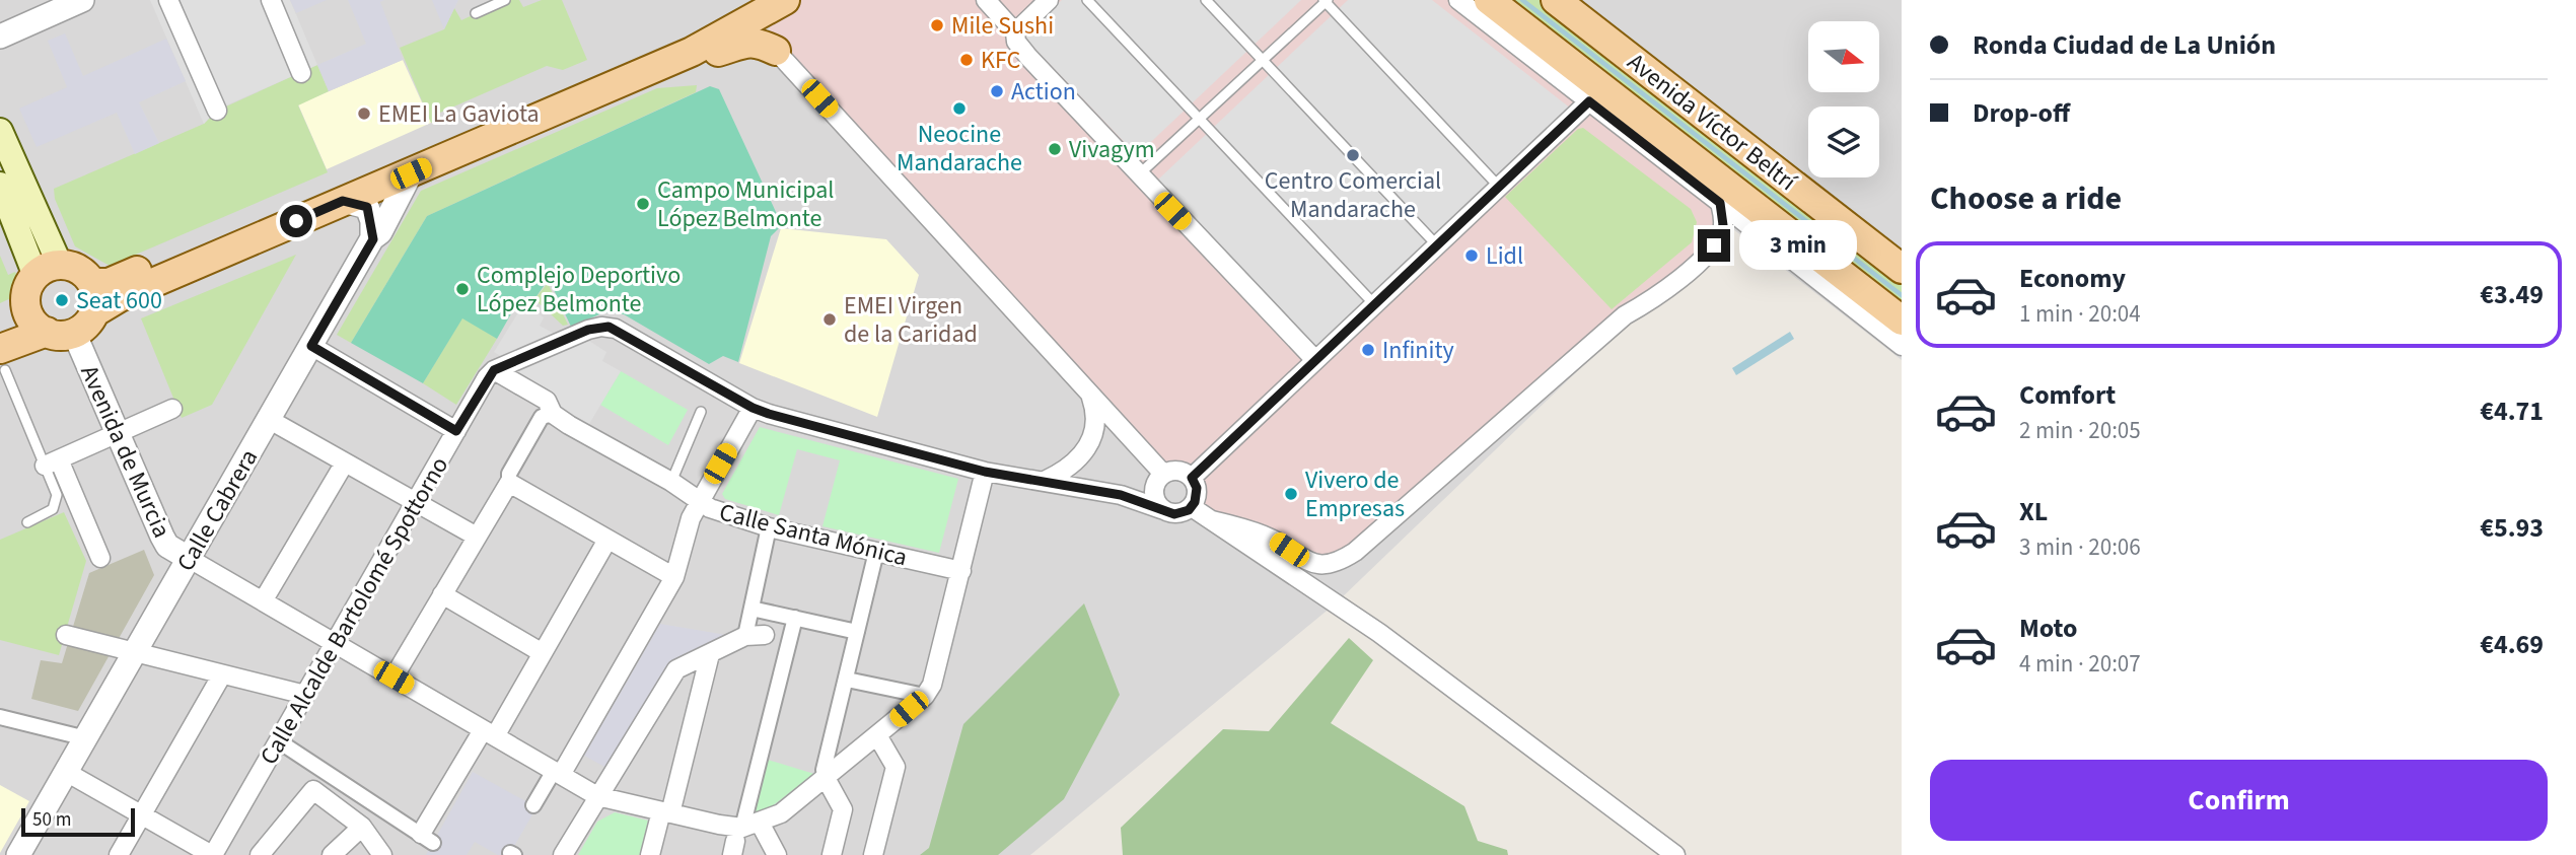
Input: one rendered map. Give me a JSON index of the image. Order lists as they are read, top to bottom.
{
  "streets": {
    "main road": ["Avenida Víctor Beltrí"],
    "street": [
      "Avenida de Murcia",
      "Calle Cabrera",
      "Calle Santa Mónica",
      "Calle Alcalde Bartolomé Spottorno"
    ]
  },
  "crossings": [
    ["Avenida de Murcia", "Calle Cabrera"],
    ["Calle Santa Mónica", "Calle Alcalde Bartolomé Spottorno"]
  ],
  "places": [
    "Mile Sushi",
    "KFC",
    "Action",
    "Neocine Mandarache",
    "EMEI La Gaviota",
    "Vivagym",
    "Centro Comercial Mandarache",
    "Campo Municipal López Belmonte",
    "Lidl",
    "Complejo Deportivo López Belmonte",
    "Seat 600",
    "EMEI Virgen de la Caridad",
    "Infinity",
    "Vivero de Empresas"
  ],
  "scale_bar": "50 m",
  "north": "right",
  "page": {
    "banner": ["Ronda Ciudad de La Unión", "Drop-off"],
    "heading": "Choose a ride",
    "bubble": "3 min",
    "list": [
      {
        "name": "Economy",
        "note": "1 min · 20:04",
        "value": "€3.49"
      },
      {
        "name": "Comfort",
        "note": "2 min · 20:05",
        "value": "€4.71"
      },
      {
        "name": "XL",
        "note": "3 min · 20:06",
        "value": "€5.93"
      },
      {
        "name": "Moto",
        "note": "4 min · 20:07",
        "value": "€4.69"
      }
    ],
    "buttons": "Confirm",
    "scale": "50 m"
  }
}
